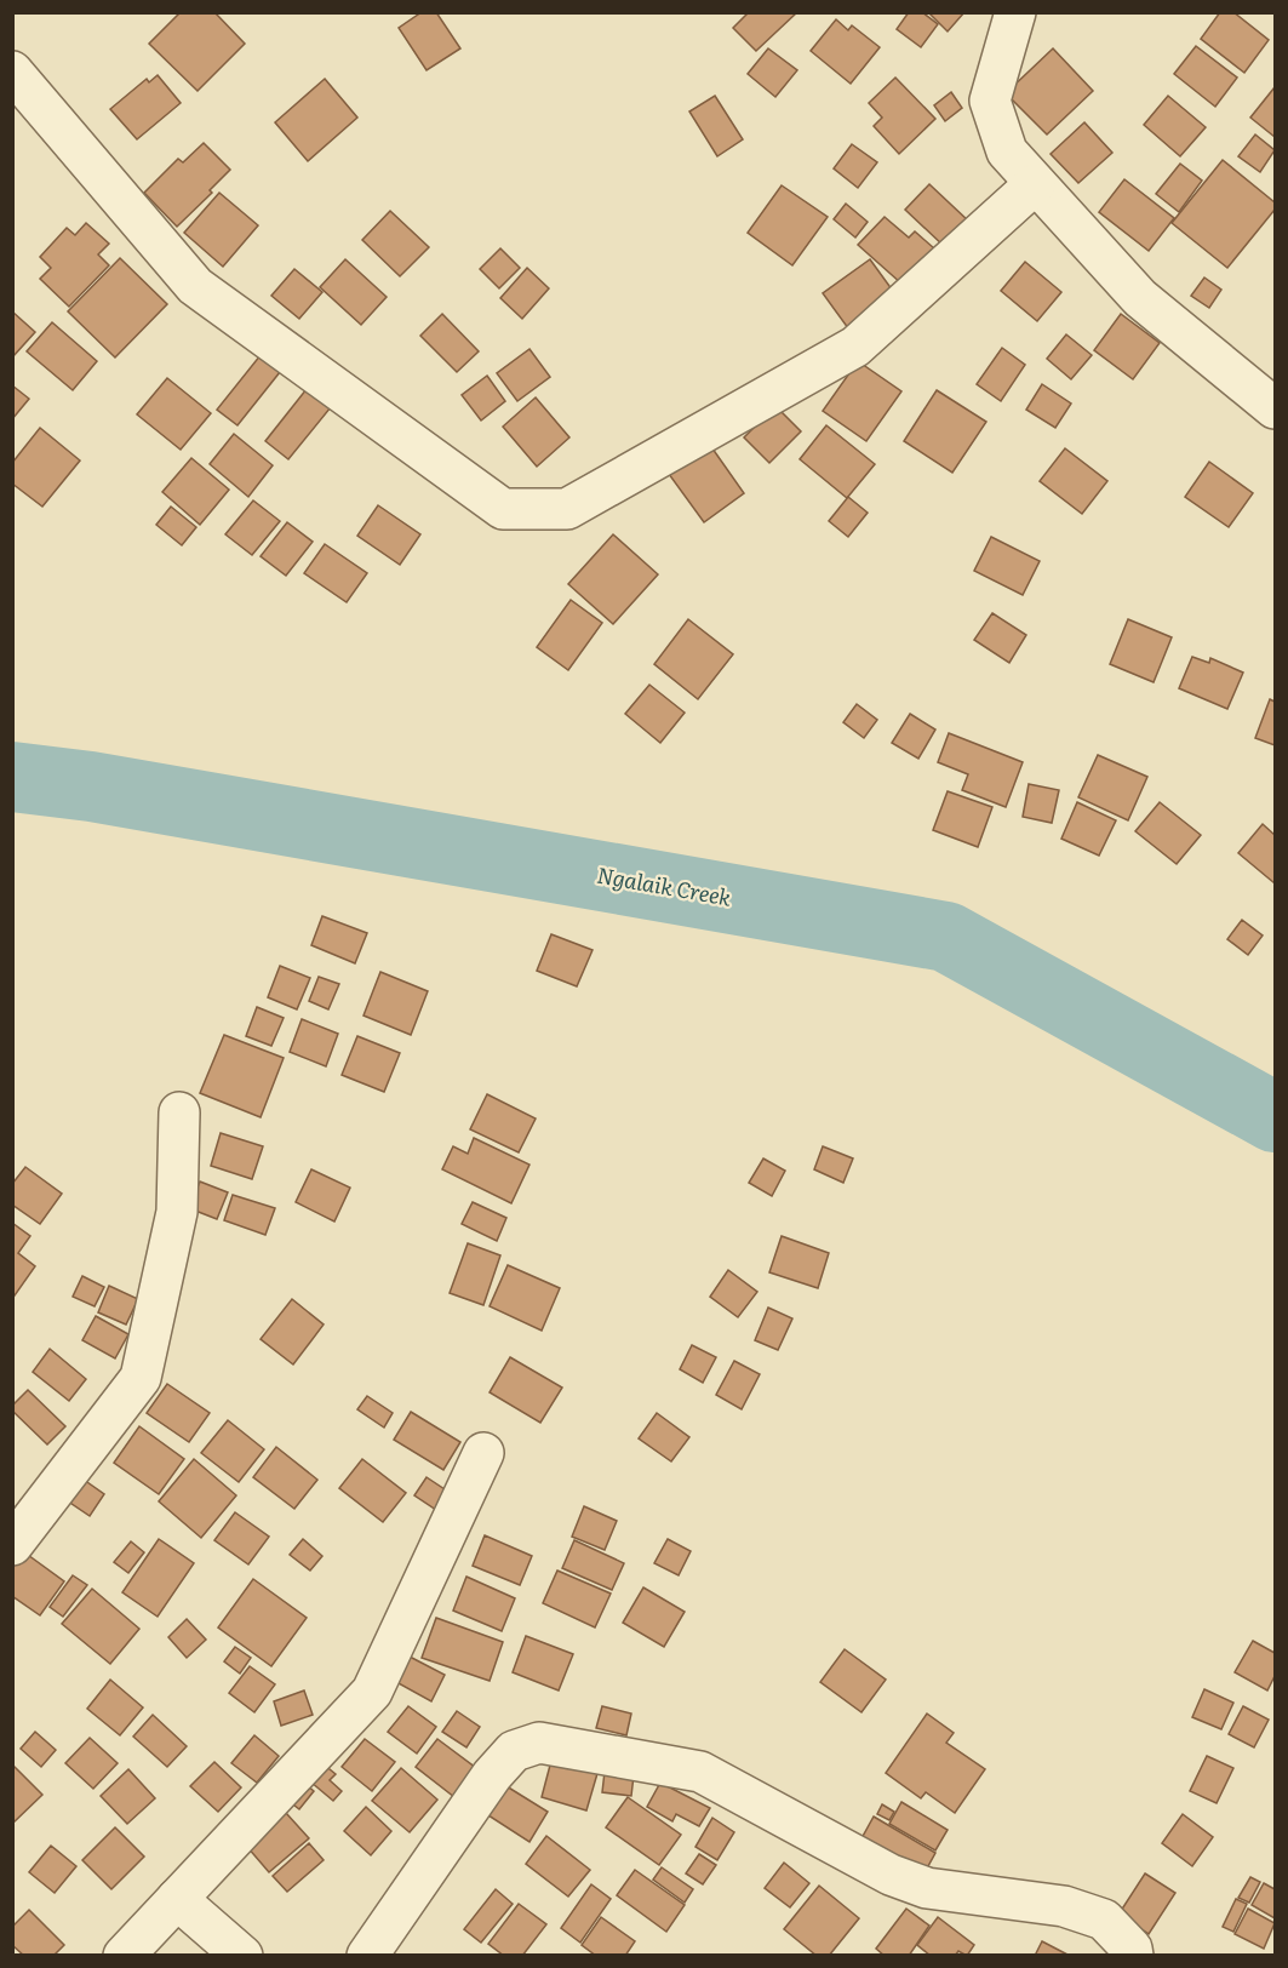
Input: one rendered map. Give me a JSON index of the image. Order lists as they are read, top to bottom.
{
  "water": ["Ngalaik Creek"]
}
